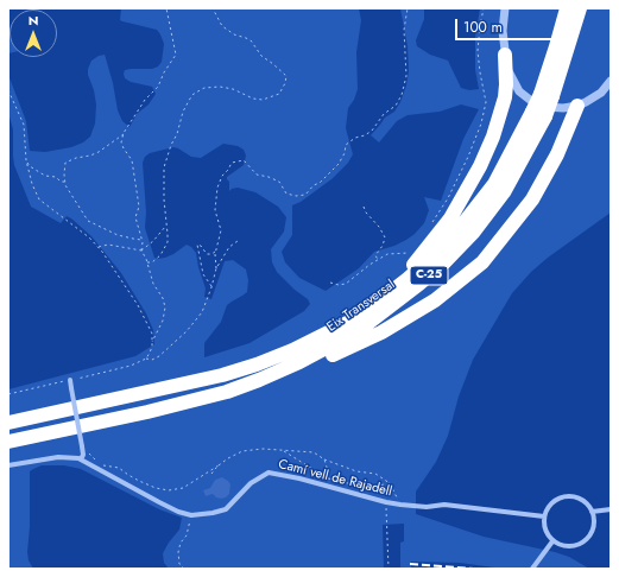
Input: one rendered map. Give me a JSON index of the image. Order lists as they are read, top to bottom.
{
  "streets": {
    "highway": ["C-25", "Eix Transversal"],
    "street": ["Camí vell de Rajadell"]
  },
  "scale_bar": "100 m",
  "north": "top"
}
